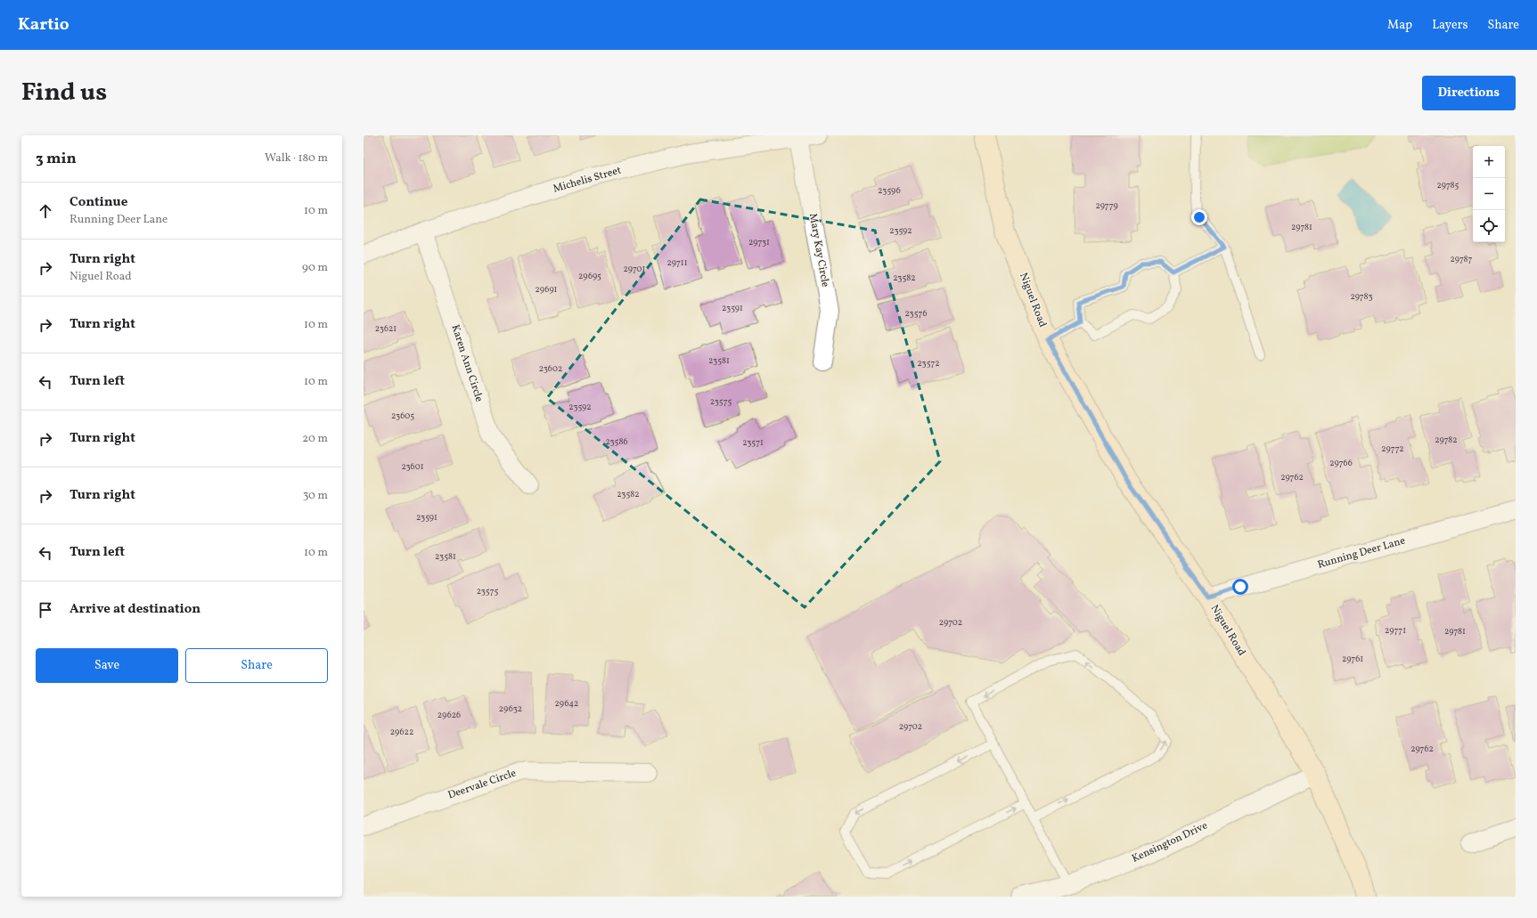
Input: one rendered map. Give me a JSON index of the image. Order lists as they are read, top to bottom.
{
  "streets": {
    "main road": ["Niguel Road"],
    "street": [
      "Michelis Street",
      "Mary Kay Circle",
      "Karen Ann Circle",
      "Running Deer Lane",
      "Deervale Circle",
      "Kensington Drive"
    ]
  },
  "crossings": [
    ["Michelis Street", "Mary Kay Circle"],
    ["Michelis Street", "Karen Ann Circle"],
    ["Niguel Road", "Running Deer Lane"],
    ["Niguel Road", "Kensington Drive"]
  ],
  "house_numbers": [
    "29785",
    "23596",
    "29779",
    "29781",
    "23592",
    "29731",
    "29787",
    "29711",
    "29701",
    "29695",
    "23582",
    "29691",
    "29783",
    "23591",
    "23576",
    "23621",
    "23581",
    "23572",
    "23602",
    "23575",
    "23592",
    "23605",
    "29782",
    "23586",
    "23571",
    "29772",
    "29766",
    "23601",
    "29762",
    "23582",
    "23591",
    "23581",
    "23575",
    "29702",
    "29771",
    "29781",
    "29761",
    "29642",
    "29632",
    "29626",
    "29702",
    "29622",
    "29762"
  ],
  "page": {
    "header": "Kartio",
    "nav": ["Map", "Layers", "Share"],
    "title": "Find us",
    "buttons": [
      "Directions",
      ["Save", "Share"]
    ],
    "heading": ["3 min", "Walk · 180 m"],
    "map_buttons": ["+", "−"],
    "list": [
      ["Continue", "Running Deer Lane", "10 m"],
      ["Turn right", "Niguel Road", "90 m"],
      ["Turn right", "10 m"],
      ["Turn left", "10 m"],
      ["Turn right", "20 m"],
      ["Turn right", "30 m"],
      ["Turn left", "10 m"],
      "Arrive at destination"
    ]
  }
}
